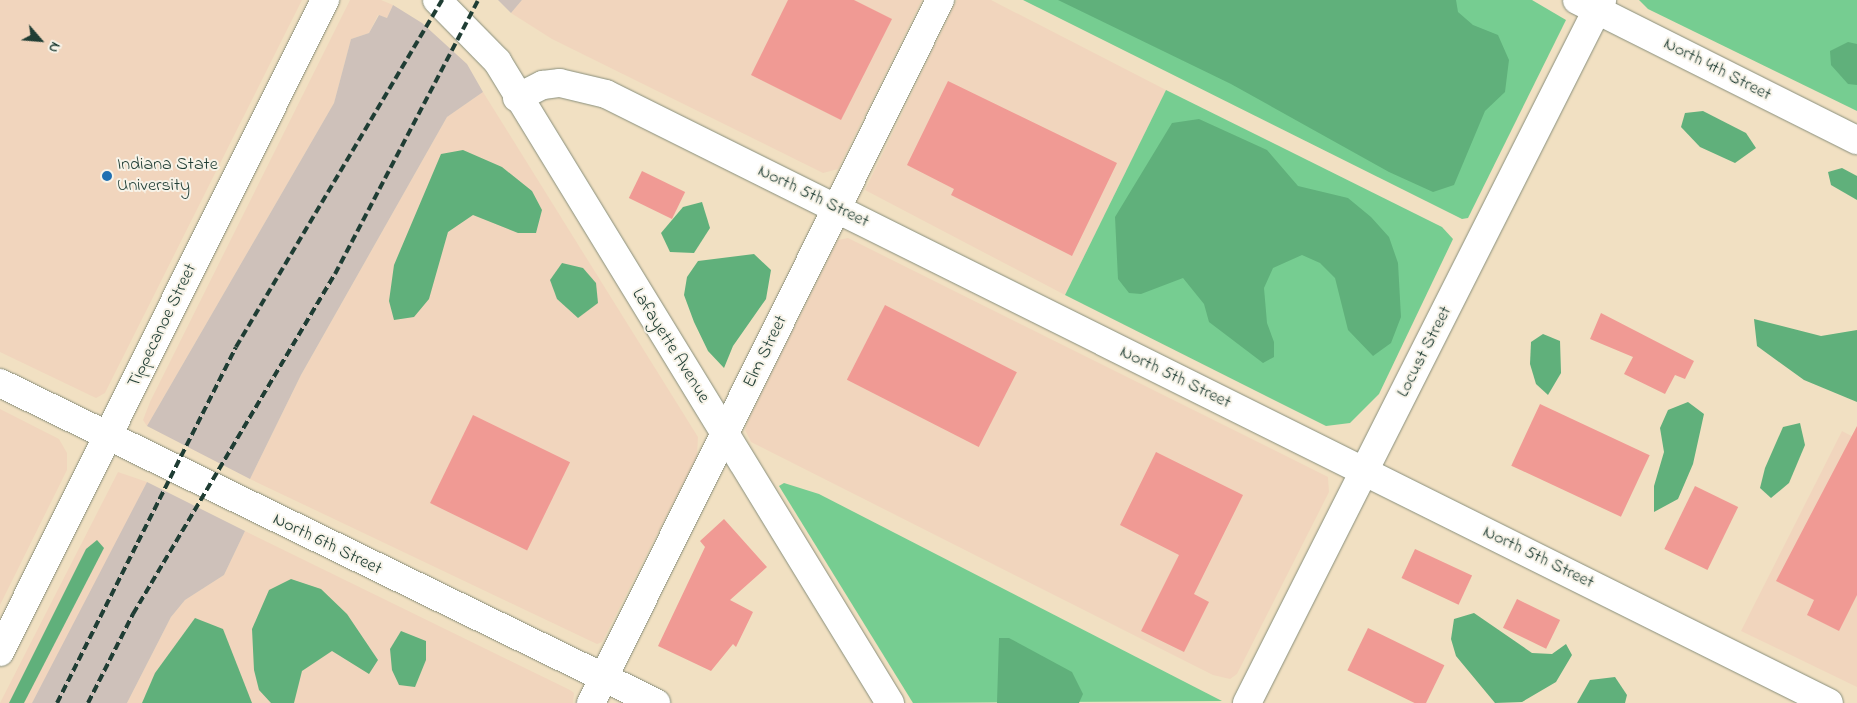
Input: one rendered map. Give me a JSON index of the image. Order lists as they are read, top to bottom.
{
  "streets": {
    "street": [
      "North 4th Street",
      "North 5th Street",
      "Tippecanoe Street",
      "Lafayette Avenue",
      "Elm Street",
      "Locust Street",
      "North 6th Street"
    ]
  },
  "crossings": [
    ["North 4th Street", "Locust Street"],
    ["North 5th Street", "Lafayette Avenue"],
    ["North 5th Street", "Elm Street"],
    ["North 5th Street", "Locust Street"],
    ["Tippecanoe Street", "North 6th Street"],
    ["Lafayette Avenue", "Elm Street"],
    ["Elm Street", "North 6th Street"]
  ],
  "places": ["Indiana State University"],
  "north": "bottom right"
}
